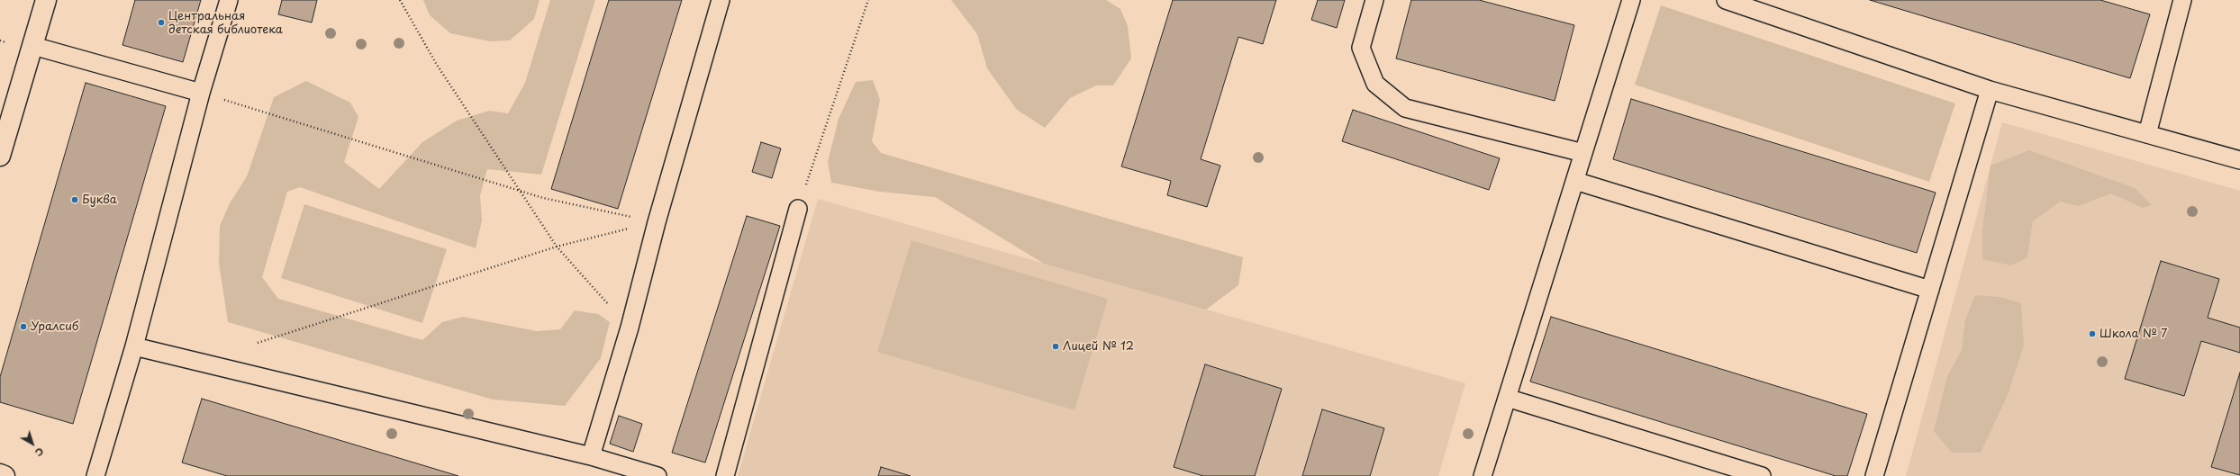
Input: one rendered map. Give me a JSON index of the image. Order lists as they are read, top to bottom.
{
  "places": [
    "Центральная детская библиотека",
    "Буква",
    "Уралсиб",
    "Школа № 7",
    "Лицей № 12"
  ],
  "north": "bottom right"
}
